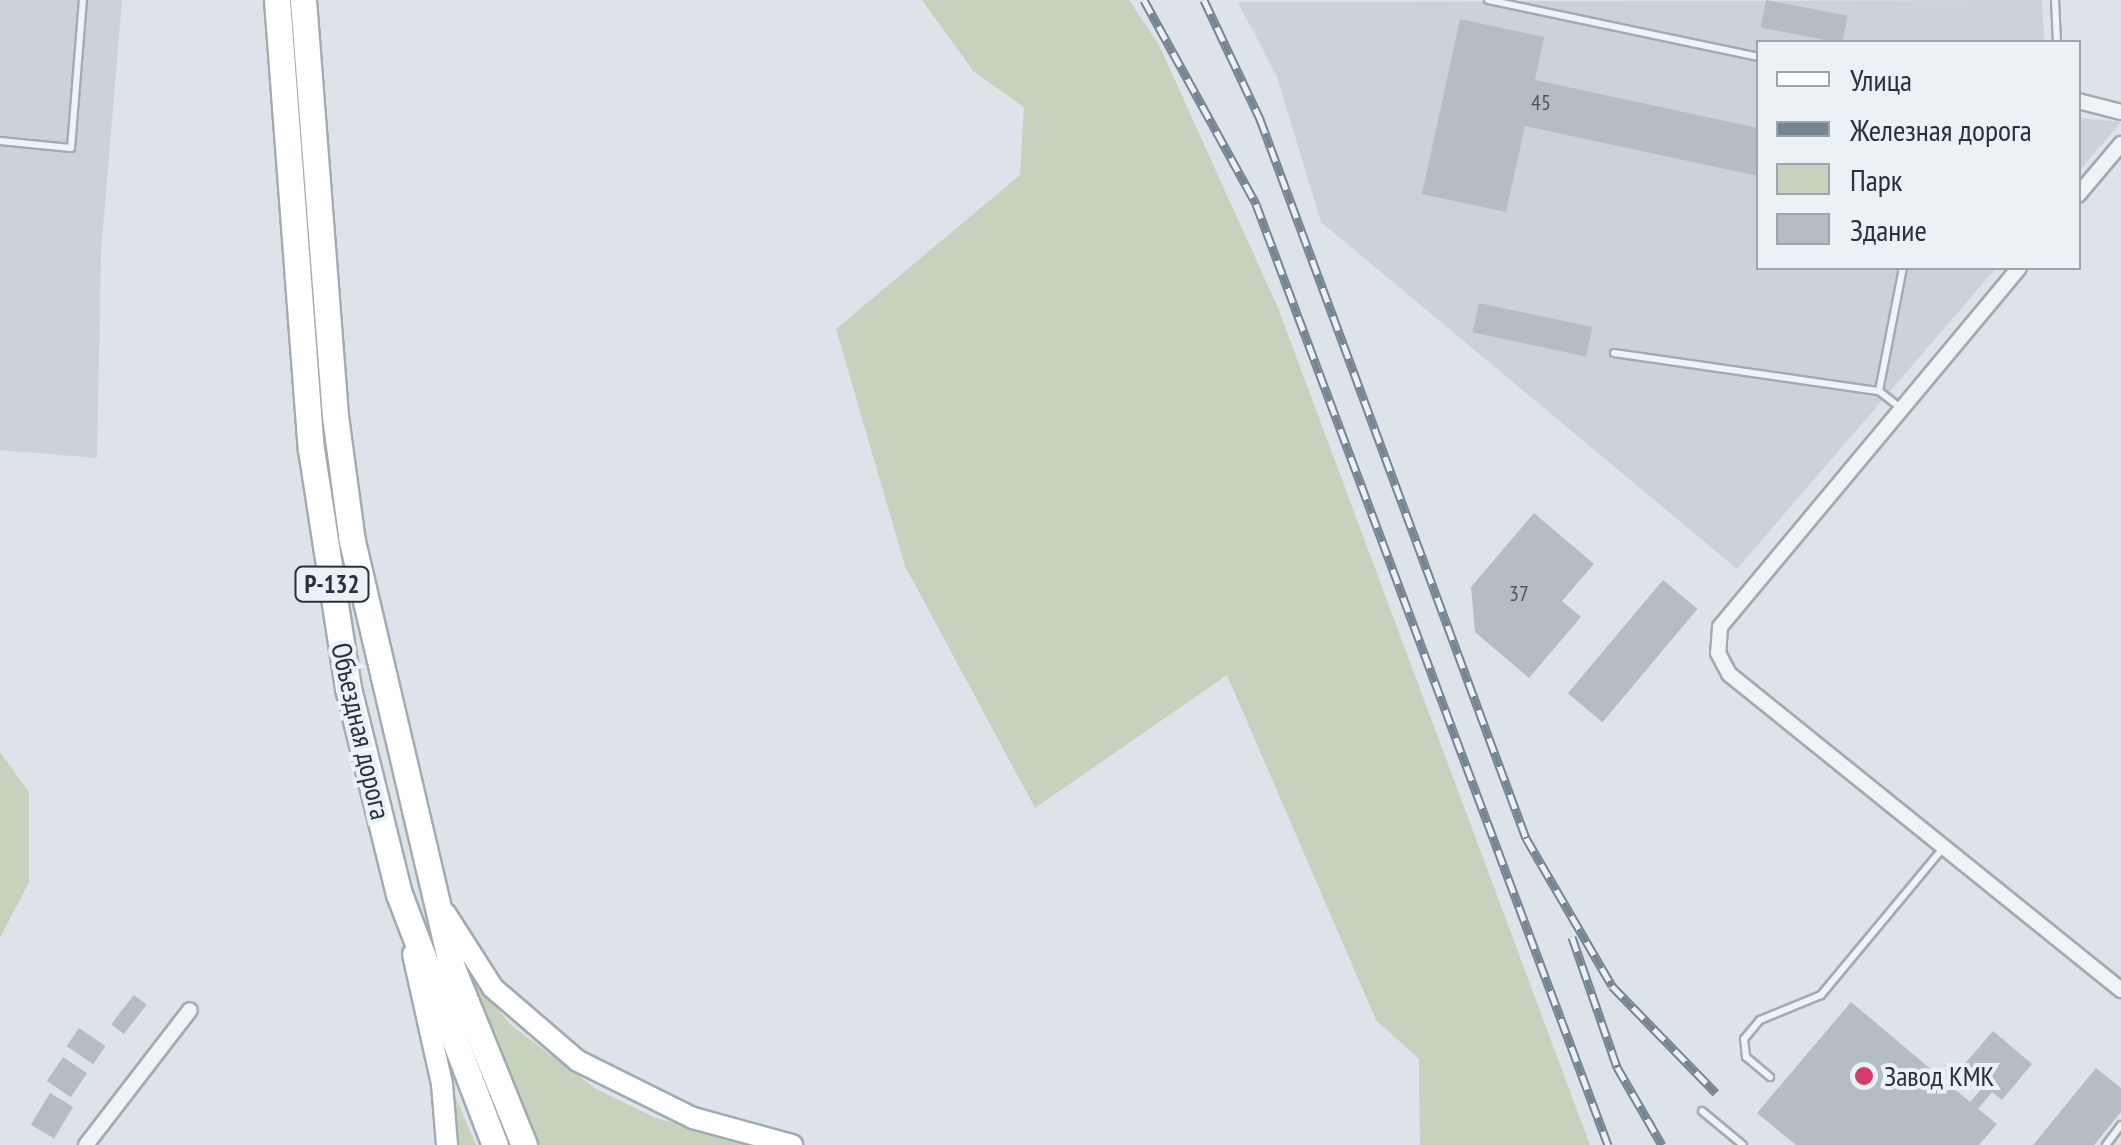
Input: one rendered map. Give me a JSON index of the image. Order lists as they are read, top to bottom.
{
  "streets": {
    "highway": ["Р-132", "Объездная дорога"]
  },
  "places": ["Завод КМК"],
  "house_numbers": ["45", "37"],
  "legend": [
    "Улица",
    "Железная дорога",
    "Парк",
    "Здание"
  ]
}
